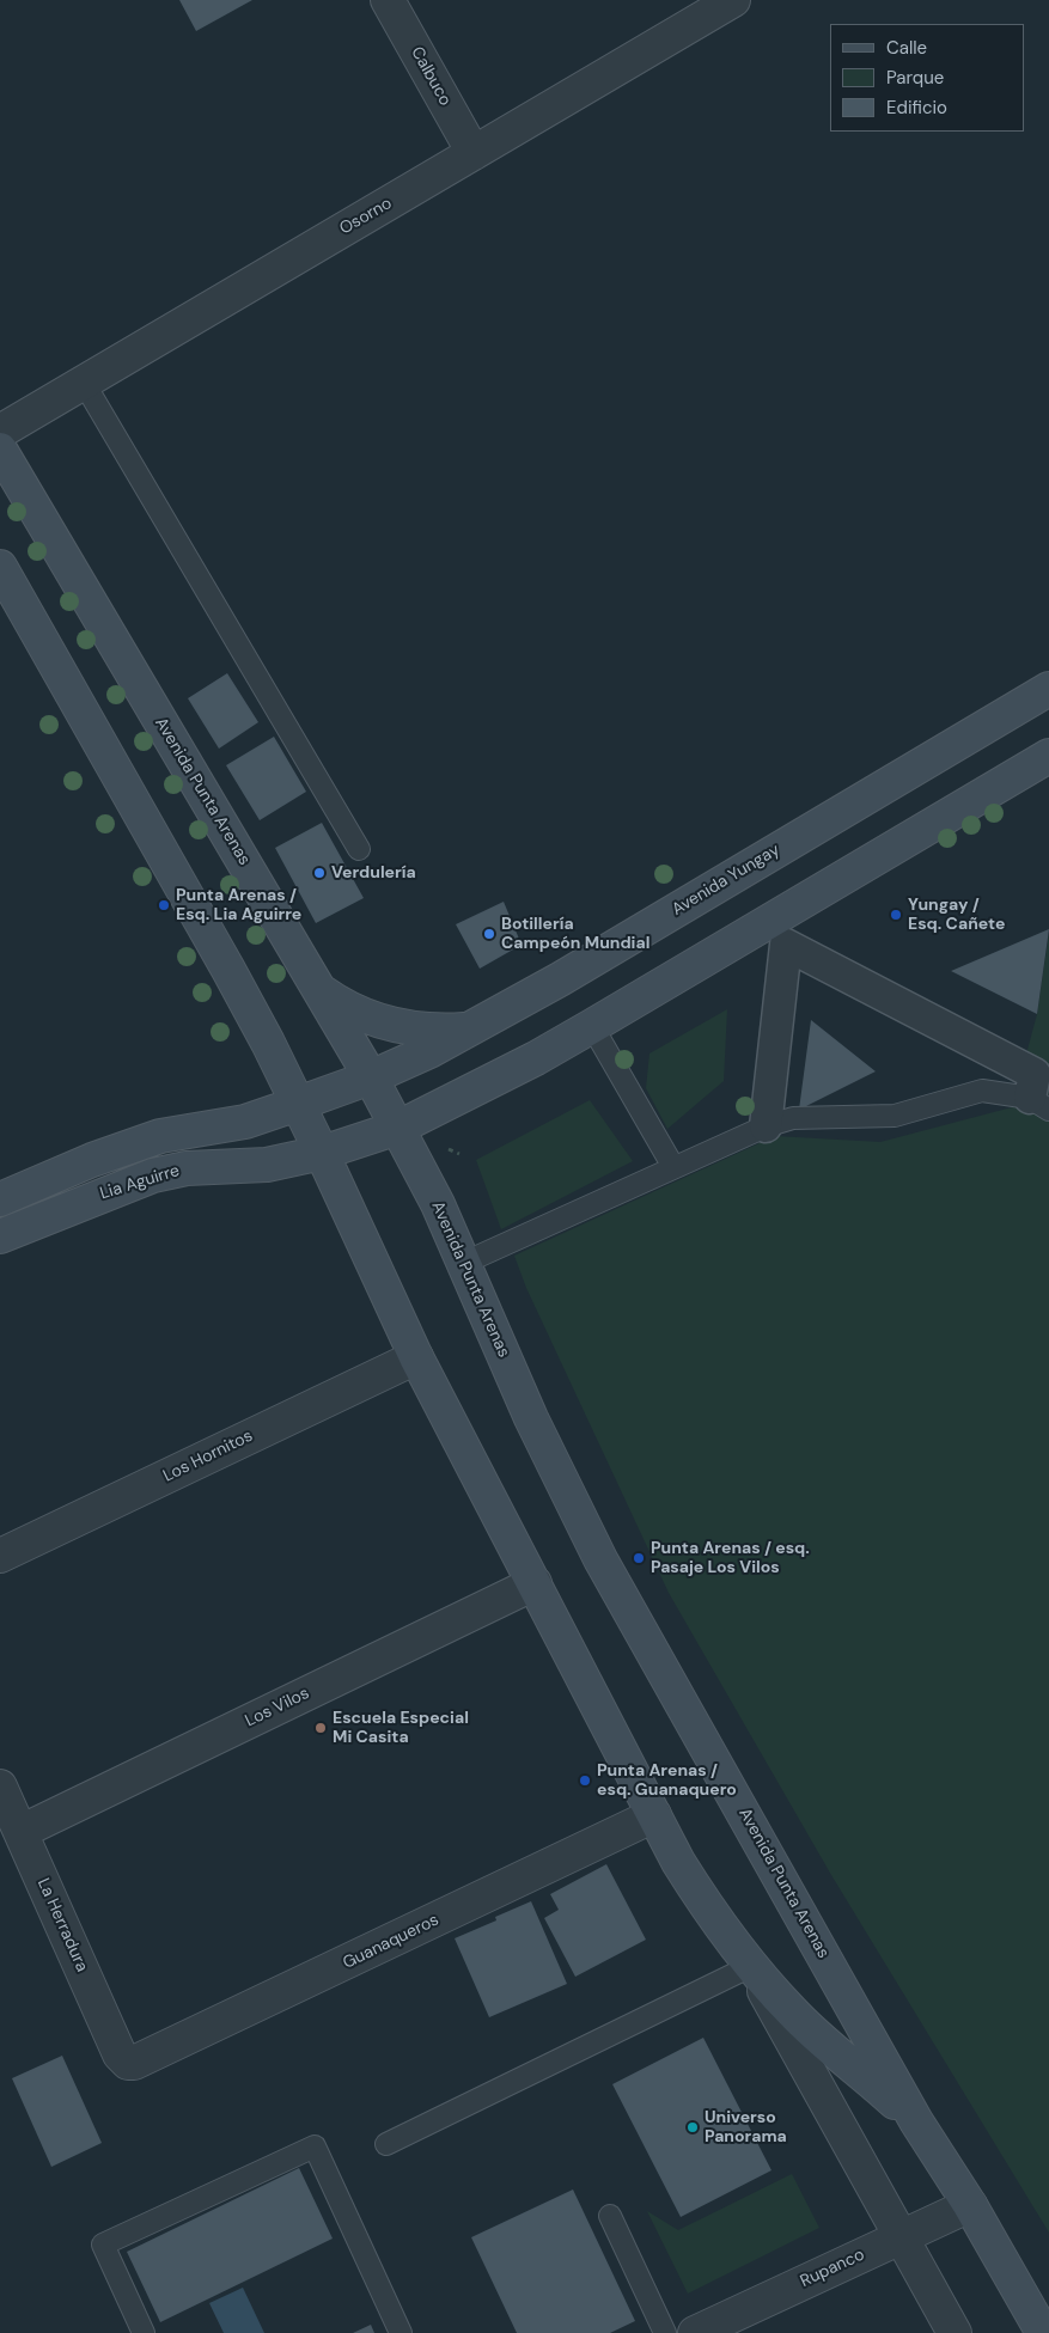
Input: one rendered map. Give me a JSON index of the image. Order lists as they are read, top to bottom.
{
  "streets": {
    "main road": ["Avenida Punta Arenas", "Avenida Yungay", "Lia Aguirre"],
    "street": [
      "Calbuco",
      "Osorno",
      "Los Hornitos",
      "Los Vilos",
      "La Herradura",
      "Guanaqueros",
      "Rupanco"
    ]
  },
  "crossings": [
    ["Calbuco", "Osorno"],
    ["Avenida Punta Arenas", "Avenida Yungay"],
    ["Avenida Punta Arenas", "Lia Aguirre"],
    ["Avenida Punta Arenas", "Los Hornitos"],
    ["Avenida Punta Arenas", "Los Vilos"],
    ["Avenida Punta Arenas", "Guanaqueros"],
    ["Avenida Punta Arenas", "Rupanco"],
    ["Los Vilos", "La Herradura"],
    ["La Herradura", "Guanaqueros"]
  ],
  "places": [
    "Verdulería",
    "Punta Arenas / Esq. Lia Aguirre",
    "Yungay / Esq. Cañete",
    "Botillería Campeón Mundial",
    "Punta Arenas / esq. Pasaje Los Vilos",
    "Escuela Especial Mi Casita",
    "Punta Arenas / esq. Guanaquero",
    "Universo Panorama"
  ],
  "legend": ["Calle", "Parque", "Edificio"]
}
